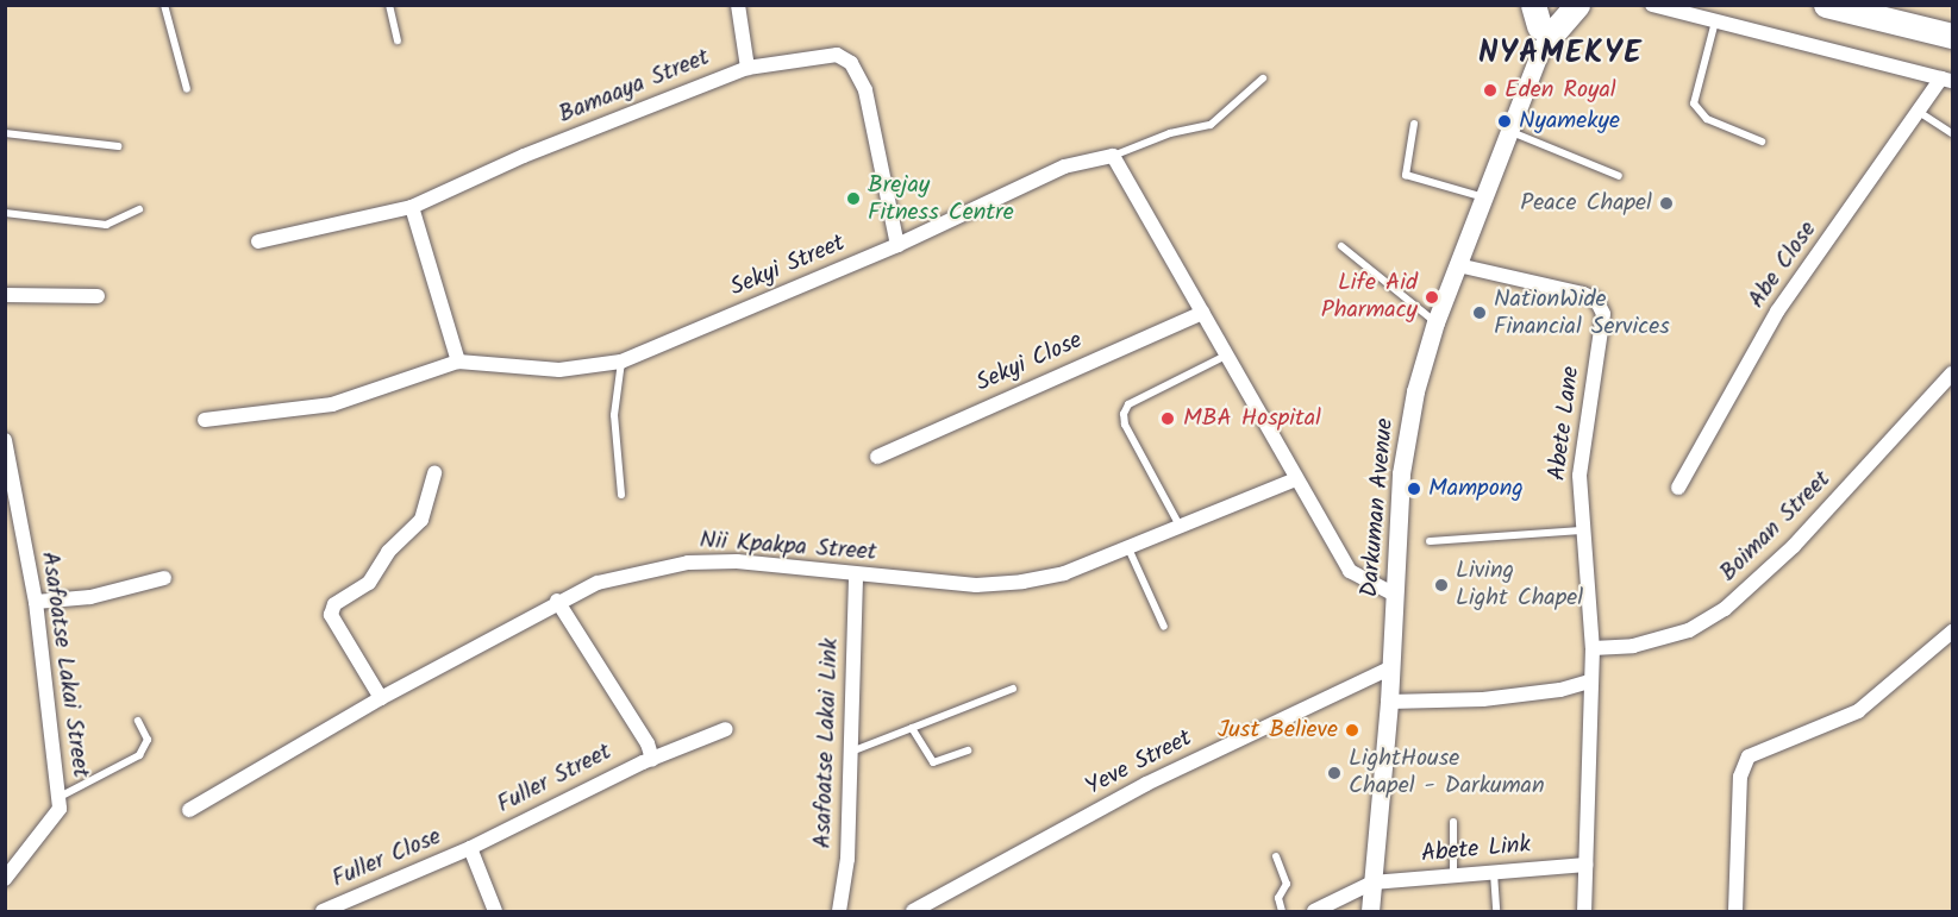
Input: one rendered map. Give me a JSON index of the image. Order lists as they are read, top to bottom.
{
  "streets": {
    "street": [
      "Bamaaya Street",
      "Abe Close",
      "Sekyi Street",
      "Sekyi Close",
      "Abete Lane",
      "Darkuman Avenue",
      "Boiman Street",
      "Nii Kpakpa Street",
      "Asafoatse Lakai Street",
      "Asafoatse Lakai Link",
      "Yeve Street",
      "Fuller Street",
      "Abete Link",
      "Fuller Close"
    ]
  },
  "crossings": [
    ["Bamaaya Street", "Sekyi Street"],
    ["Abete Lane", "Darkuman Avenue"],
    ["Abete Lane", "Boiman Street"],
    ["Abete Lane", "Abete Link"],
    ["Darkuman Avenue", "Yeve Street"],
    ["Darkuman Avenue", "Abete Link"],
    ["Nii Kpakpa Street", "Asafoatse Lakai Link"],
    ["Fuller Street", "Fuller Close"]
  ],
  "districts": ["NYAMEKYE"],
  "places": [
    "Eden Royal",
    "Nyamekye",
    "Brejay Fitness Centre",
    "Peace Chapel",
    "Life Aid Pharmacy",
    "NationWide Financial Services",
    "MBA Hospital",
    "Mampong",
    "Living Light Chapel",
    "Just Believe",
    "LightHouse Chapel - Darkuman"
  ]
}
